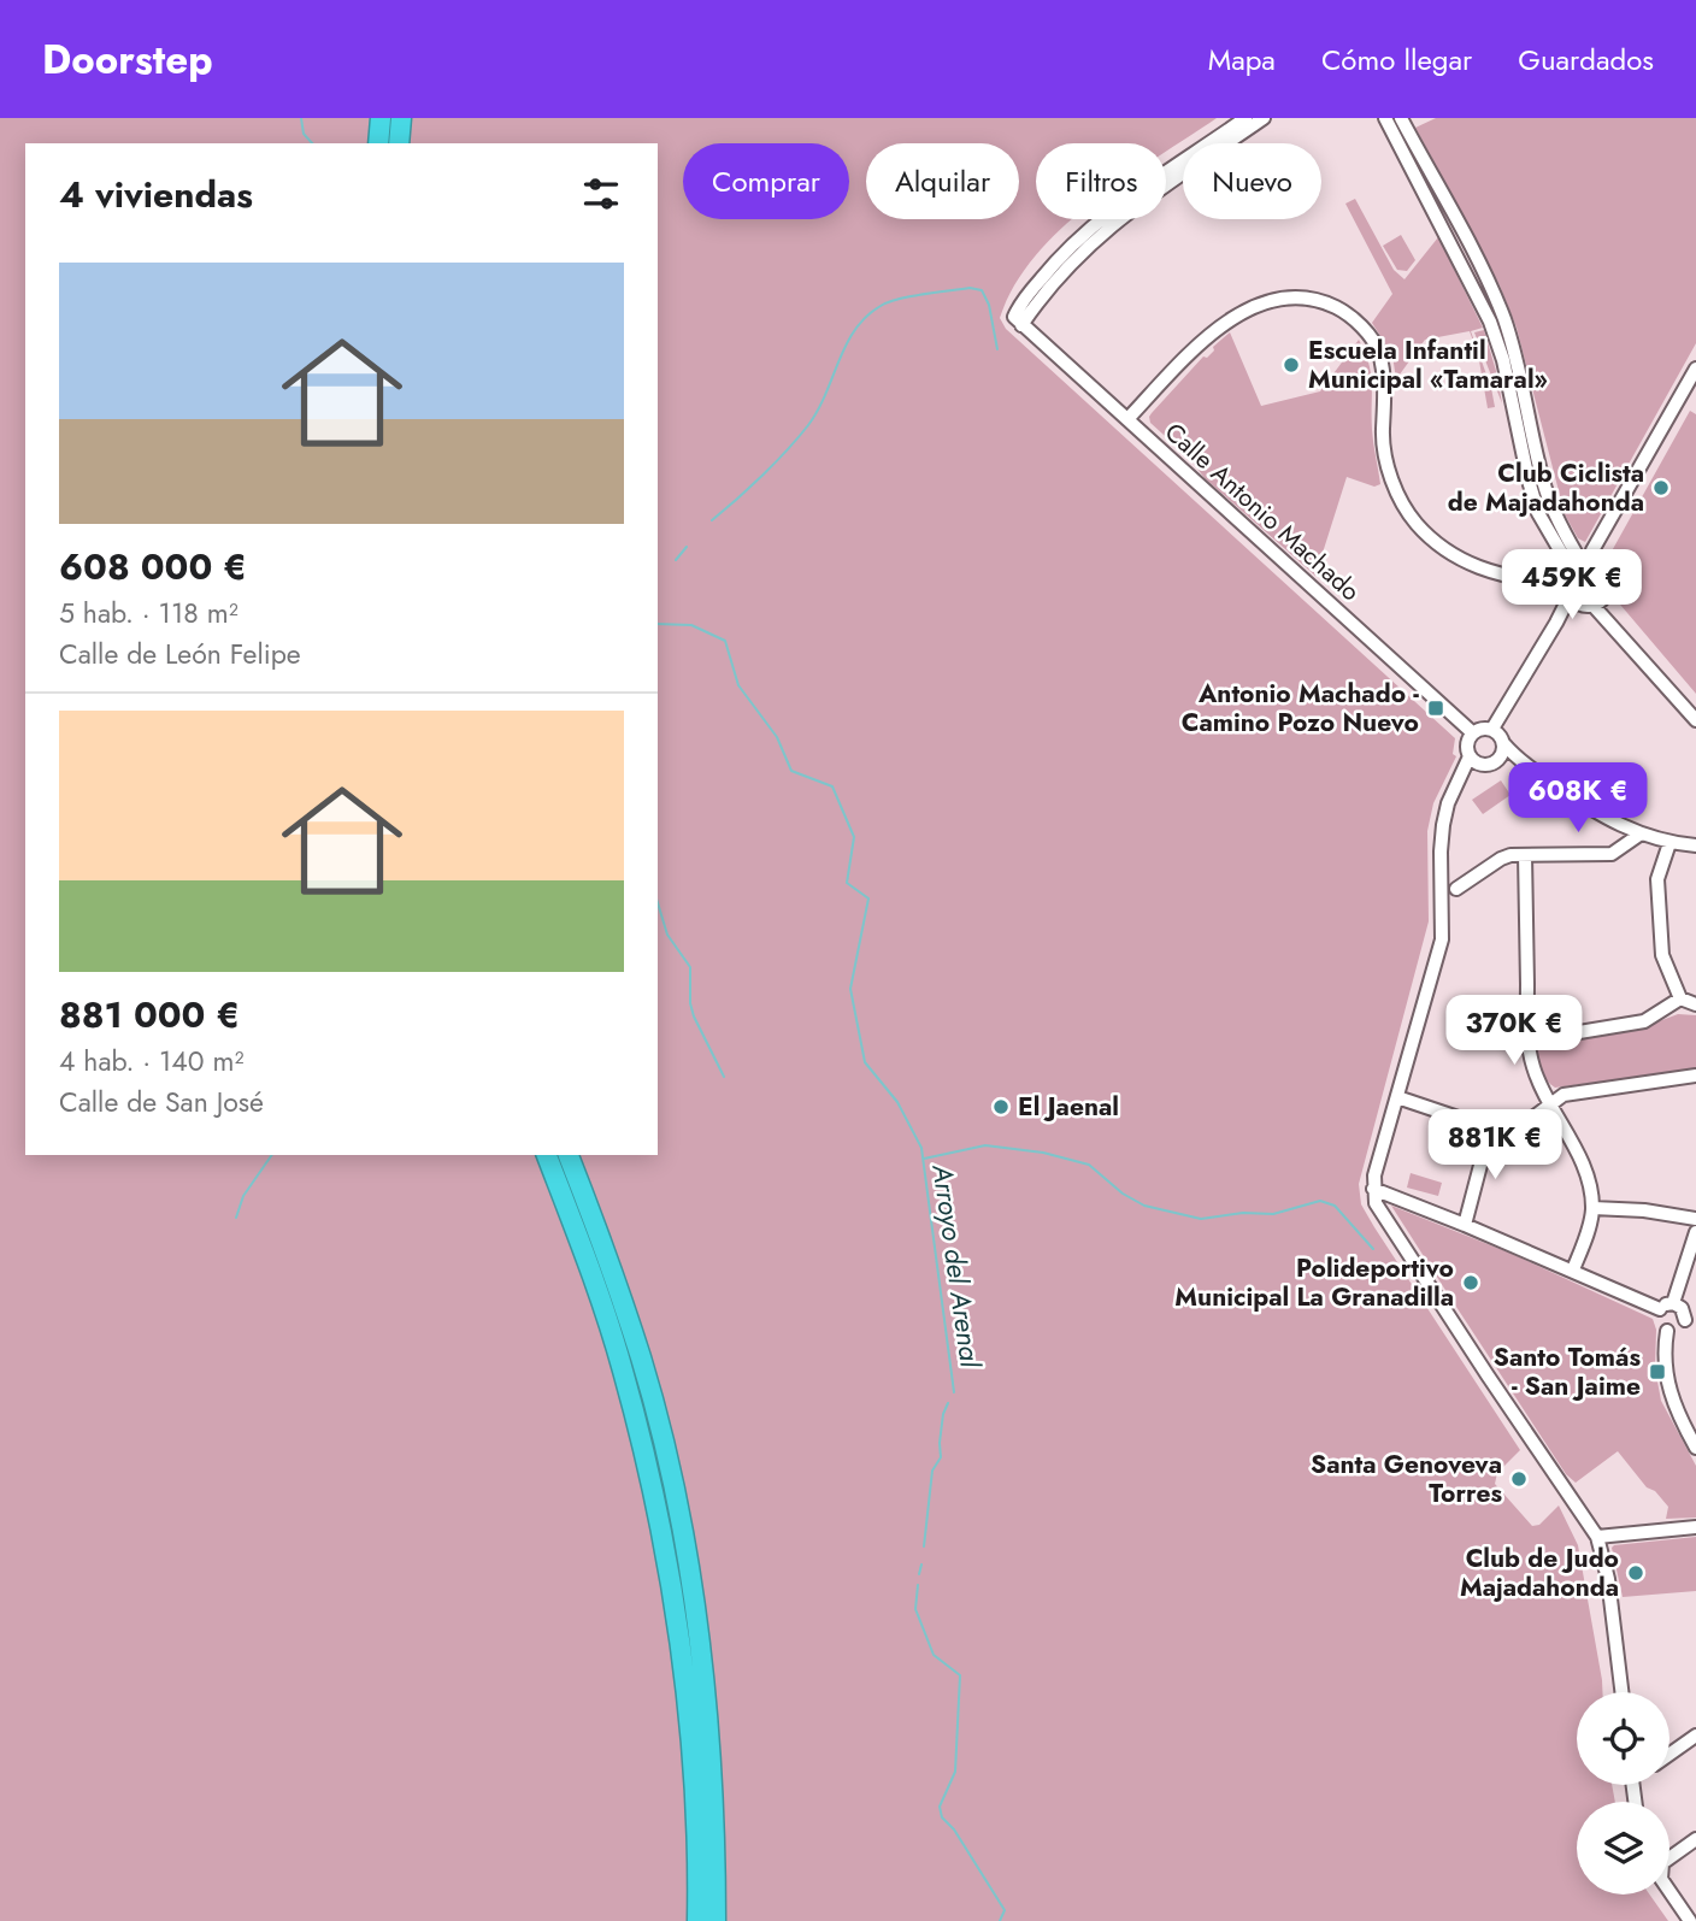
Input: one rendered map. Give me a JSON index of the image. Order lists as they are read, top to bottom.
{
  "streets": {
    "street": ["Calle Antonio Machado"]
  },
  "water": ["Arroyo del Arenal"],
  "places": {
    "other": [
      "Escuela Infantil Municipal «Tamaral»",
      "Club Ciclista de Majadahonda",
      "El Jaenal",
      "Polideportivo Municipal La Granadilla",
      "Santa Genoveva Torres",
      "Club de Judo Majadahonda"
    ],
    "transit": ["Antonio Machado - Camino Pozo Nuevo", "Santo Tomás - San Jaime"]
  },
  "page": {
    "header": "Doorstep",
    "nav": ["Mapa", "Cómo llegar", "Guardados"],
    "chip": [
      "Comprar",
      "Alquilar",
      "Filtros",
      "Nuevo"
    ],
    "heading": "4 viviendas",
    "list": [
      {
        "name": "608 000 €",
        "note": "5 hab. · 118 m² · Calle de León Felipe"
      },
      {
        "name": "881 000 €",
        "note": "4 hab. · 140 m² · Calle de San José"
      }
    ],
    "price": [
      "459K €",
      "608K €",
      "370K €",
      "881K €"
    ]
  }
}
